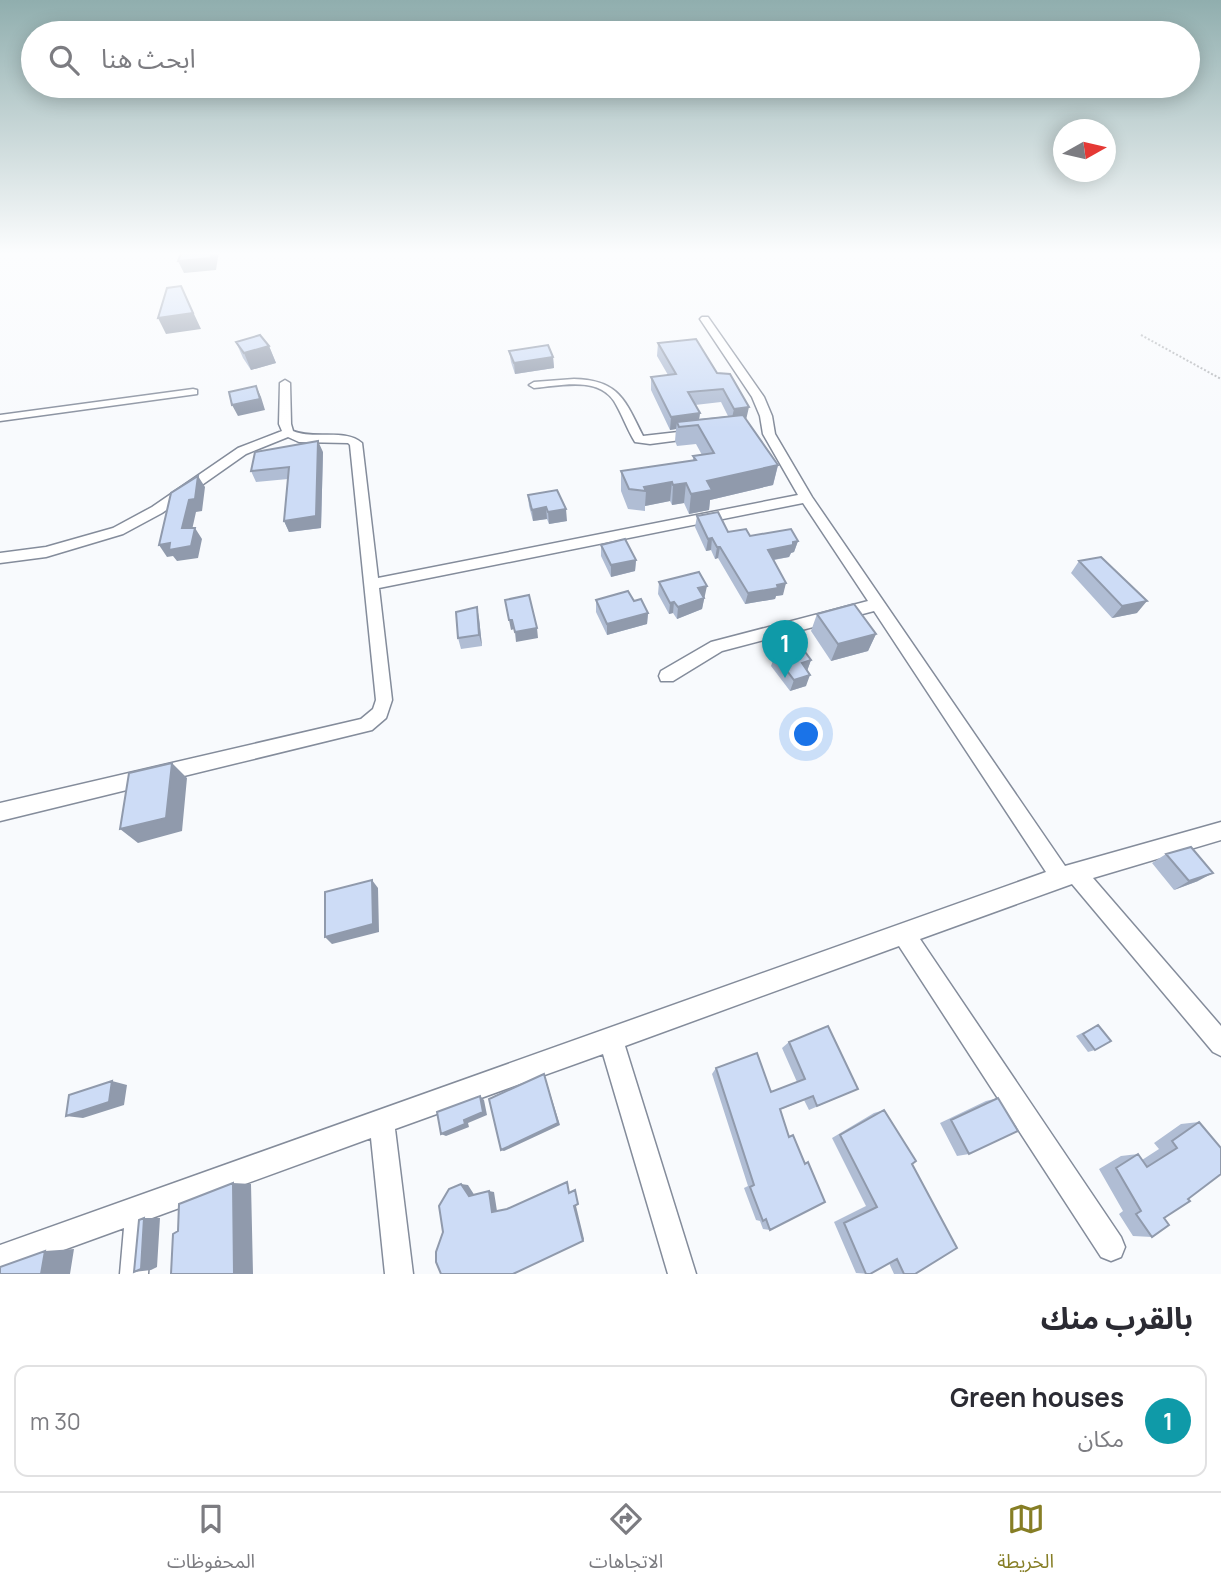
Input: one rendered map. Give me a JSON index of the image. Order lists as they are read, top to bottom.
{
  "north": "right",
  "page": {
    "search": "ابحث هنا",
    "pins": "1",
    "heading": "بالقرب منك",
    "list": [
      {
        "mark": "1",
        "name": "Green houses",
        "note": "مكان",
        "value": "30 m"
      }
    ],
    "nav": ["الخريطة", "الاتجاهات", "المحفوظات"]
  }
}
